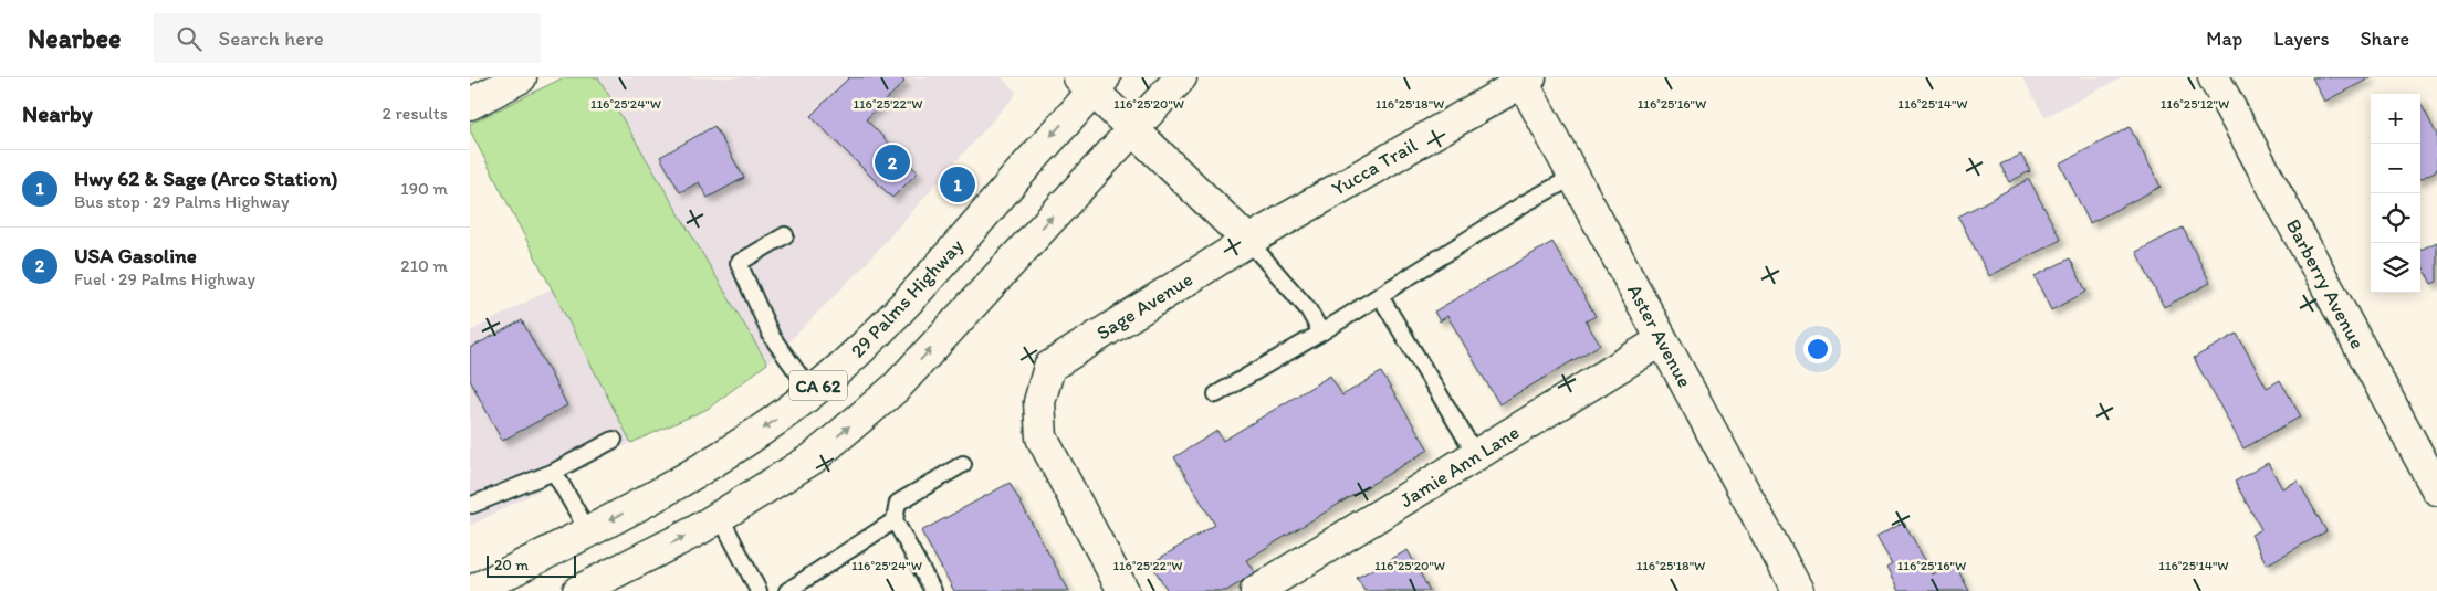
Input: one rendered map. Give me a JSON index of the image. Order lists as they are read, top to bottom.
{
  "streets": {
    "street": [
      "Yucca Trail",
      "Barberry Avenue",
      "29 Palms Highway",
      "Sage Avenue",
      "Aster Avenue",
      "CA 62",
      "Jamie Ann Lane"
    ]
  },
  "crossings": [
    ["Yucca Trail", "Sage Avenue"],
    ["Yucca Trail", "Aster Avenue"],
    ["Aster Avenue", "Jamie Ann Lane"]
  ],
  "scale_bar": "20 m",
  "page": {
    "header": "Nearbee",
    "search": "Search here",
    "nav": ["Map", "Layers", "Share"],
    "heading": ["Nearby", "2 results"],
    "map_buttons": ["+", "−"],
    "pins": ["2", "1"],
    "list": [
      {
        "mark": "1",
        "name": "Hwy 62 & Sage (Arco Station)",
        "note": "Bus stop · 29 Palms Highway",
        "value": "190 m"
      },
      {
        "mark": "2",
        "name": "USA Gasoline",
        "note": "Fuel · 29 Palms Highway",
        "value": "210 m"
      }
    ],
    "scale": "20 m"
  },
  "coordinates": [
    "116°25'24\"W",
    "116°25'22\"W",
    "116°25'20\"W",
    "116°25'18\"W",
    "116°25'14\"W",
    "116°25'12\"W",
    "116°25'16\"W"
  ]
}
